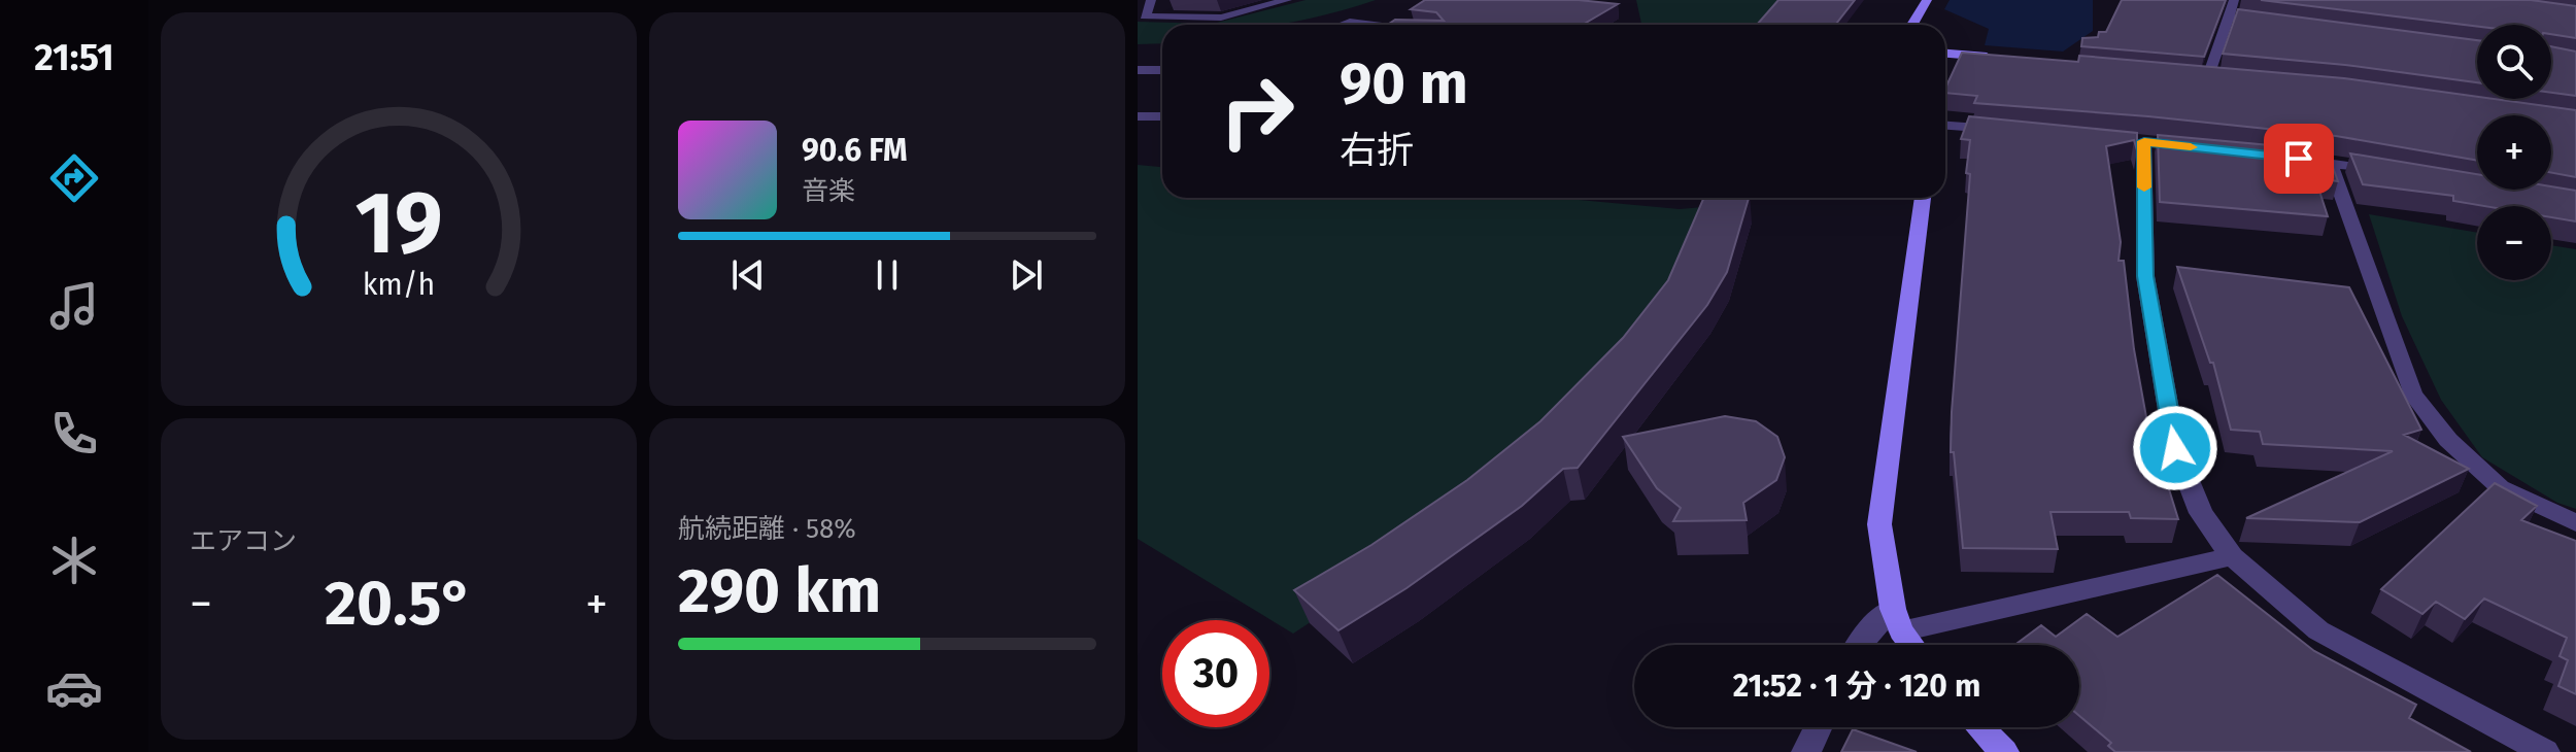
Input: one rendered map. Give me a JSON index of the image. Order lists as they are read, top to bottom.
{
  "page": {
    "tabs": "21:51",
    "map_buttons": ["+", "−"],
    "turn": ["90 m", "右折"],
    "song": ["90.6 FM", "音楽"],
    "tile": [
      "エアコン",
      ["航続距離 · 58%", "290 km"]
    ],
    "heat": ["−", "20.5°", "+"],
    "limit": "30",
    "trip": "21:52 · 1 分 · 120 m",
    "gauge": ["19", "km/h"]
  }
}
